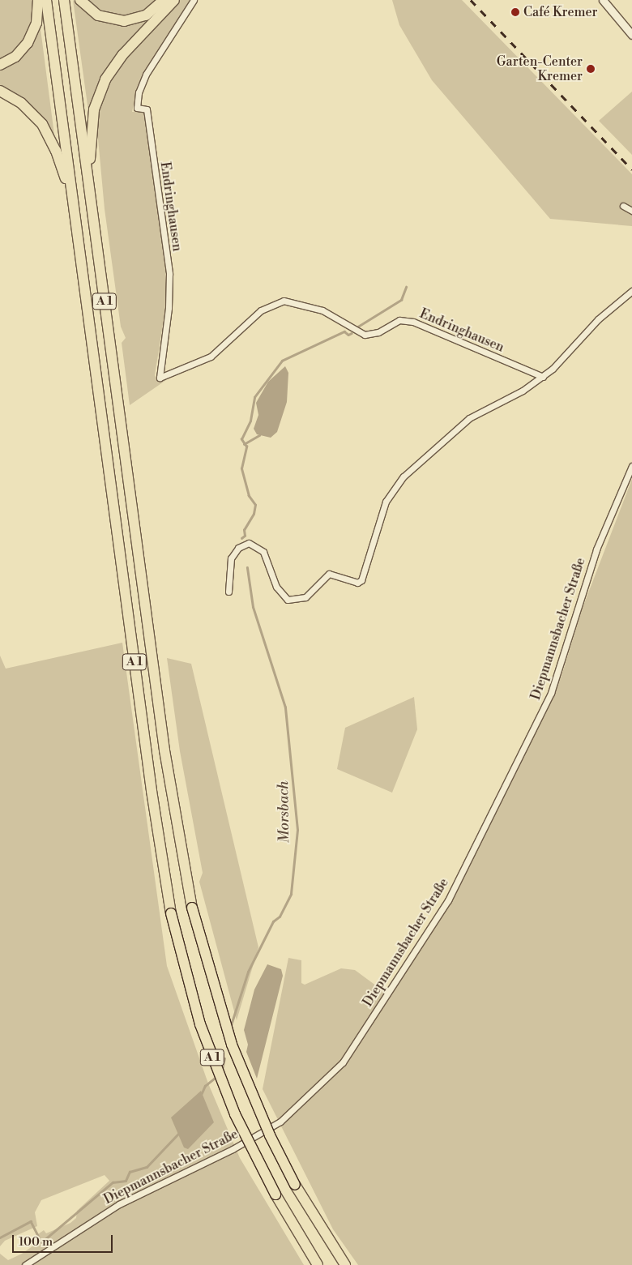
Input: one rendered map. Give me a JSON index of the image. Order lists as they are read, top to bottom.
{
  "streets": {
    "highway": ["A 1"],
    "street": ["Endringhausen", "Diepmannsbacher Straße"]
  },
  "water": ["Morsbach"],
  "places": ["Café Kremer", "Garten-Center Kremer"],
  "scale_bar": "100 m"
}
